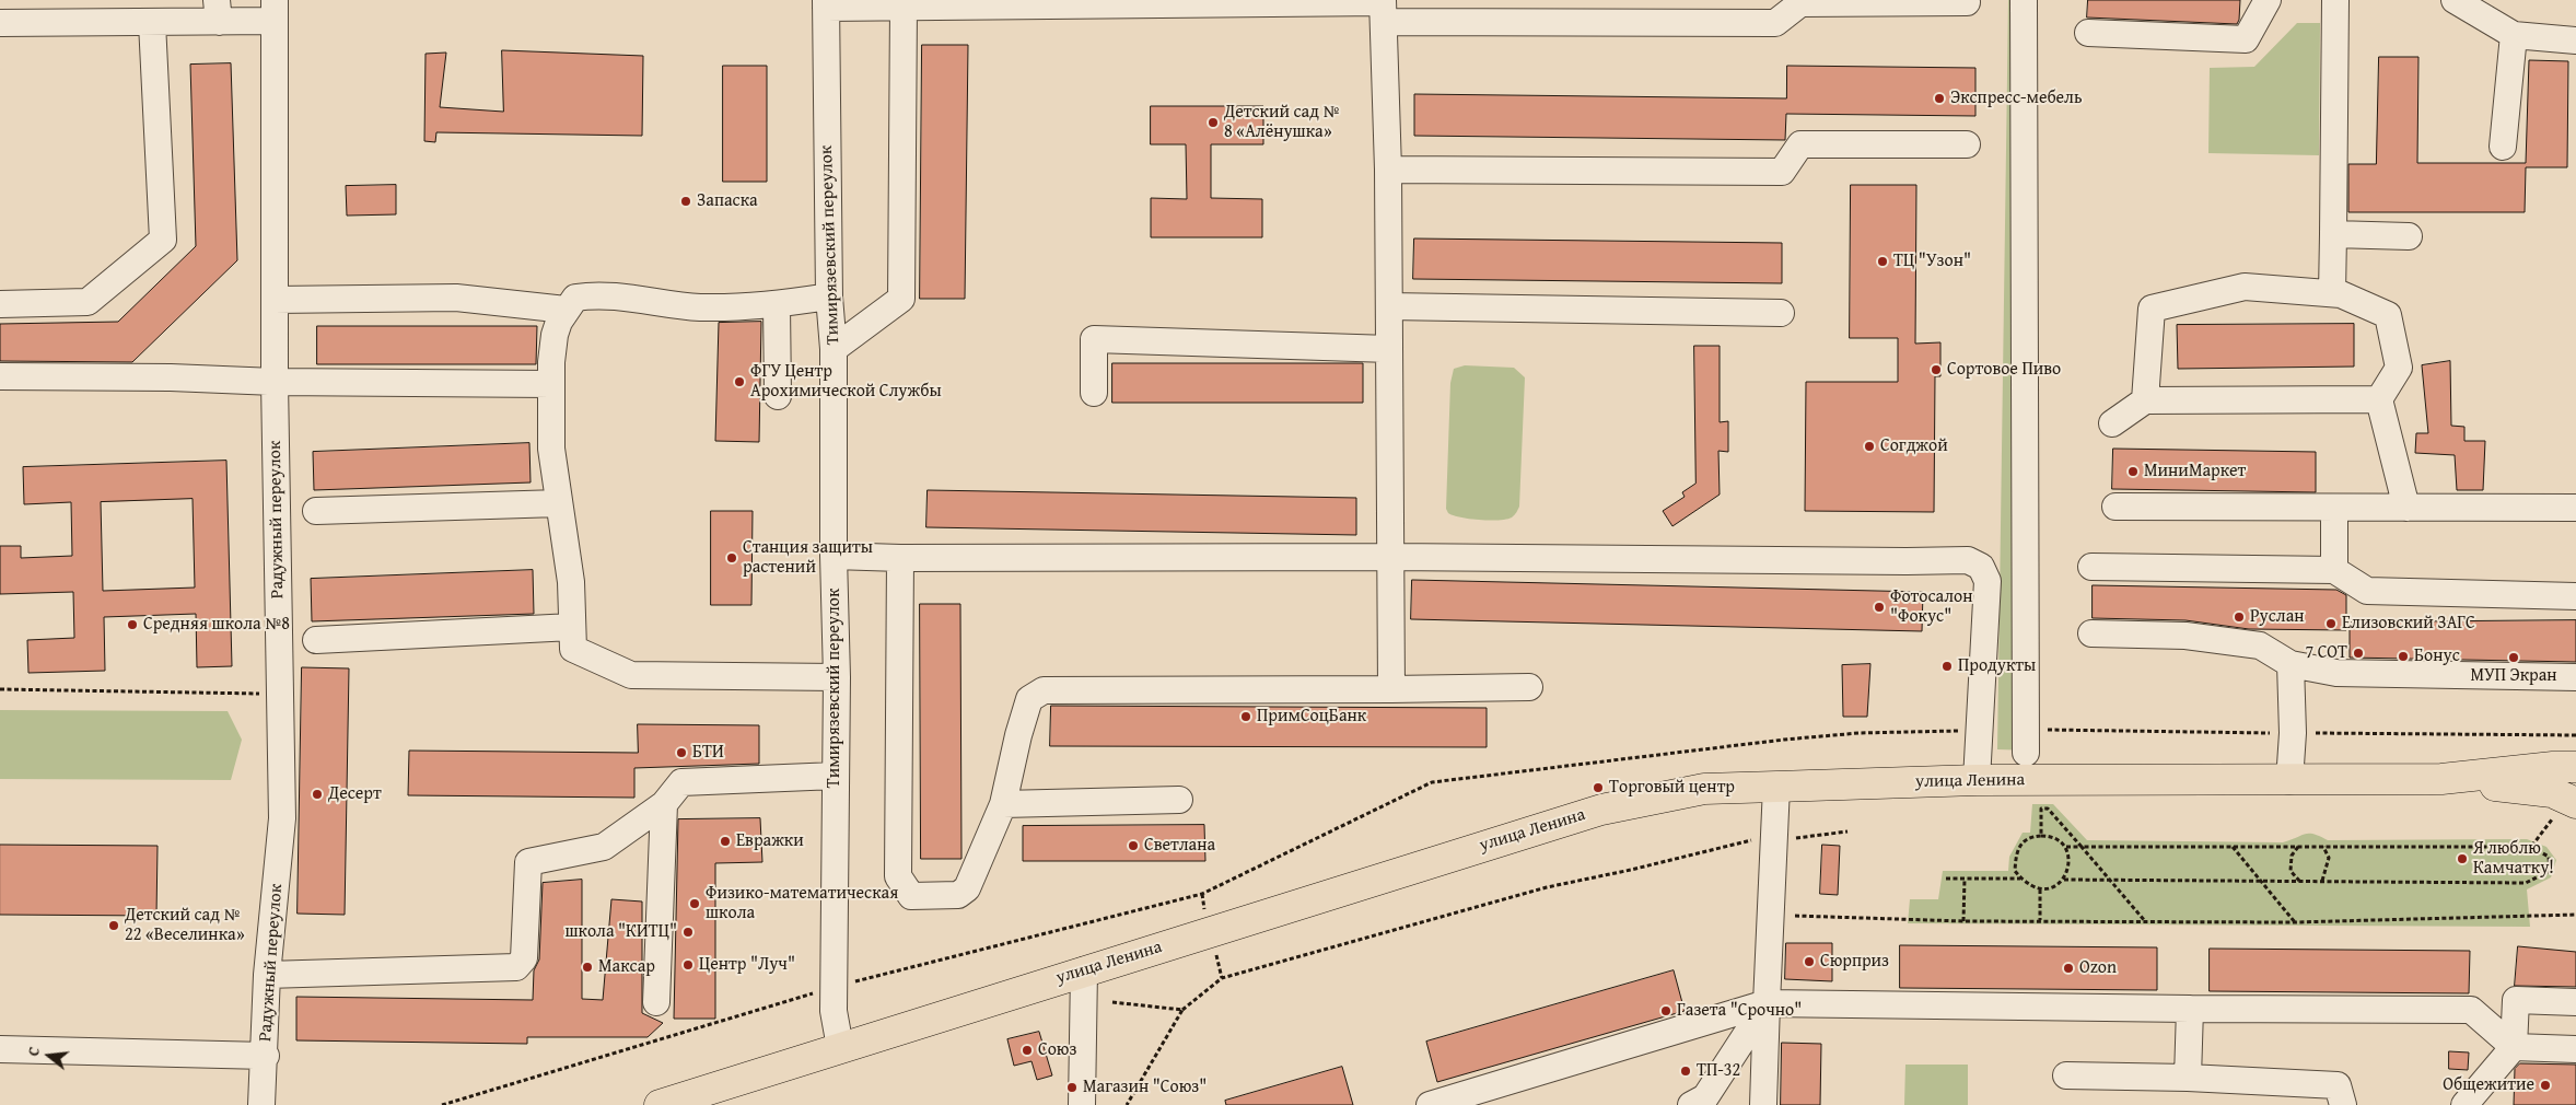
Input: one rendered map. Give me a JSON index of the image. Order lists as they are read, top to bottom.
{
  "streets": {
    "main road": ["улица Ленина"],
    "street": ["Тимирязевский переулок", "Радужный переулок"]
  },
  "crossings": [
    ["Тимирязевский переулок", "улица Ленина"]
  ],
  "places": [
    "Экспресс-мебель",
    "Детский сад № 8 «Алёнушка»",
    "Запаска",
    "ТЦ \"Узон\"",
    "Сортовое Пиво",
    "ФГУ Центр Арохимической Службы",
    "Согджой",
    "МиниМаркет",
    "Станция защиты растений",
    "Фотосалон \"Фокус\"",
    "Руслан",
    "Елизовский ЗАГС",
    "Средняя школа №8",
    "7 СОТ",
    "Бонус",
    "МУП Экран",
    "Продукты",
    "ПримСоцБанк",
    "БТИ",
    "Торговый центр",
    "Десерт",
    "Евражки",
    "Светлана",
    "Я люблю Камчатку!",
    "Физико-математическая школа",
    "Детский сад № 22 «Веселинка»",
    "школа \"КИТЦ\"",
    "Сюрприз",
    "Центр \"Луч\"",
    "Максар",
    "Ozon",
    "Газета \"Срочно\"",
    "Союз",
    "ТП-32",
    "Общежитие",
    "Магазин \"Союз\""
  ],
  "north": "left"
}
